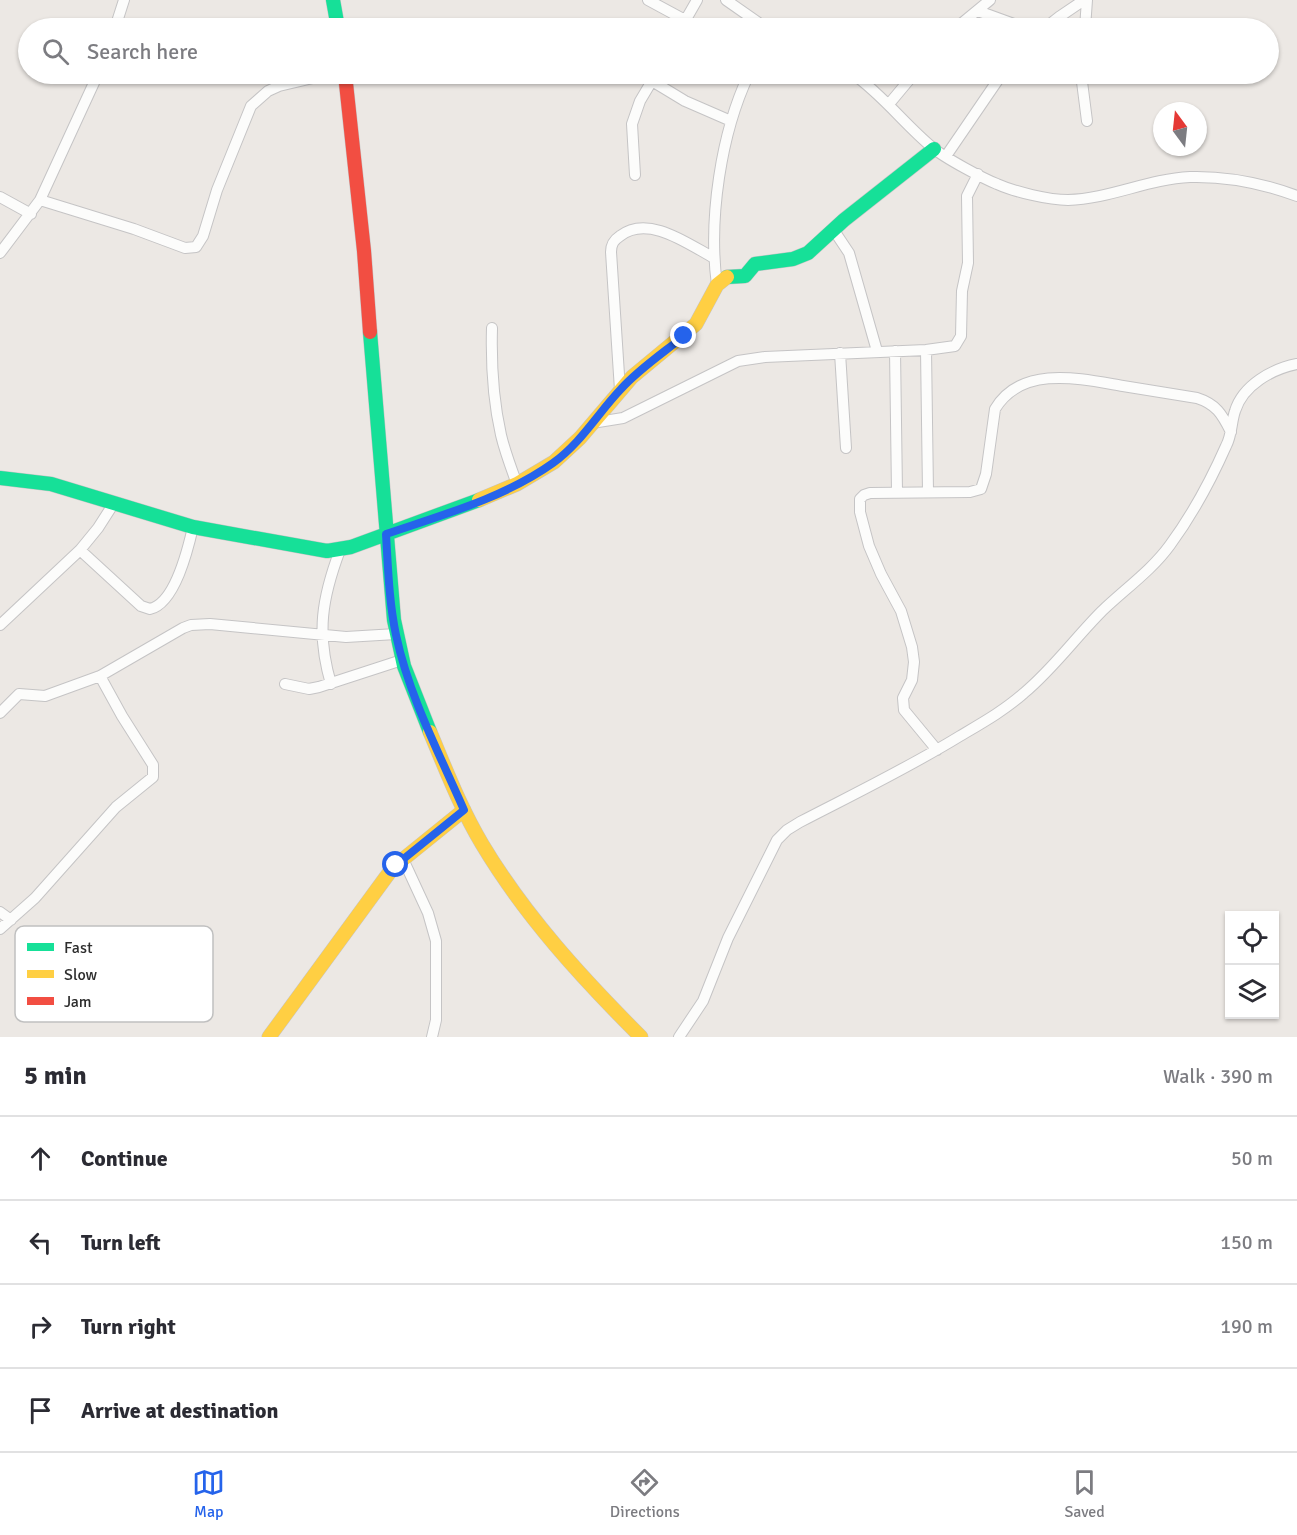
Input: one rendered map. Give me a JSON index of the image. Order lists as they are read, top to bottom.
{
  "legend": ["Fast", "Slow", "Jam"],
  "north": "top",
  "page": {
    "search": "Search here",
    "heading": ["5 min", "Walk · 390 m"],
    "list": [
      ["Continue", "50 m"],
      ["Turn left", "150 m"],
      ["Turn right", "190 m"],
      "Arrive at destination"
    ],
    "nav": ["Map", "Directions", "Saved"]
  }
}
